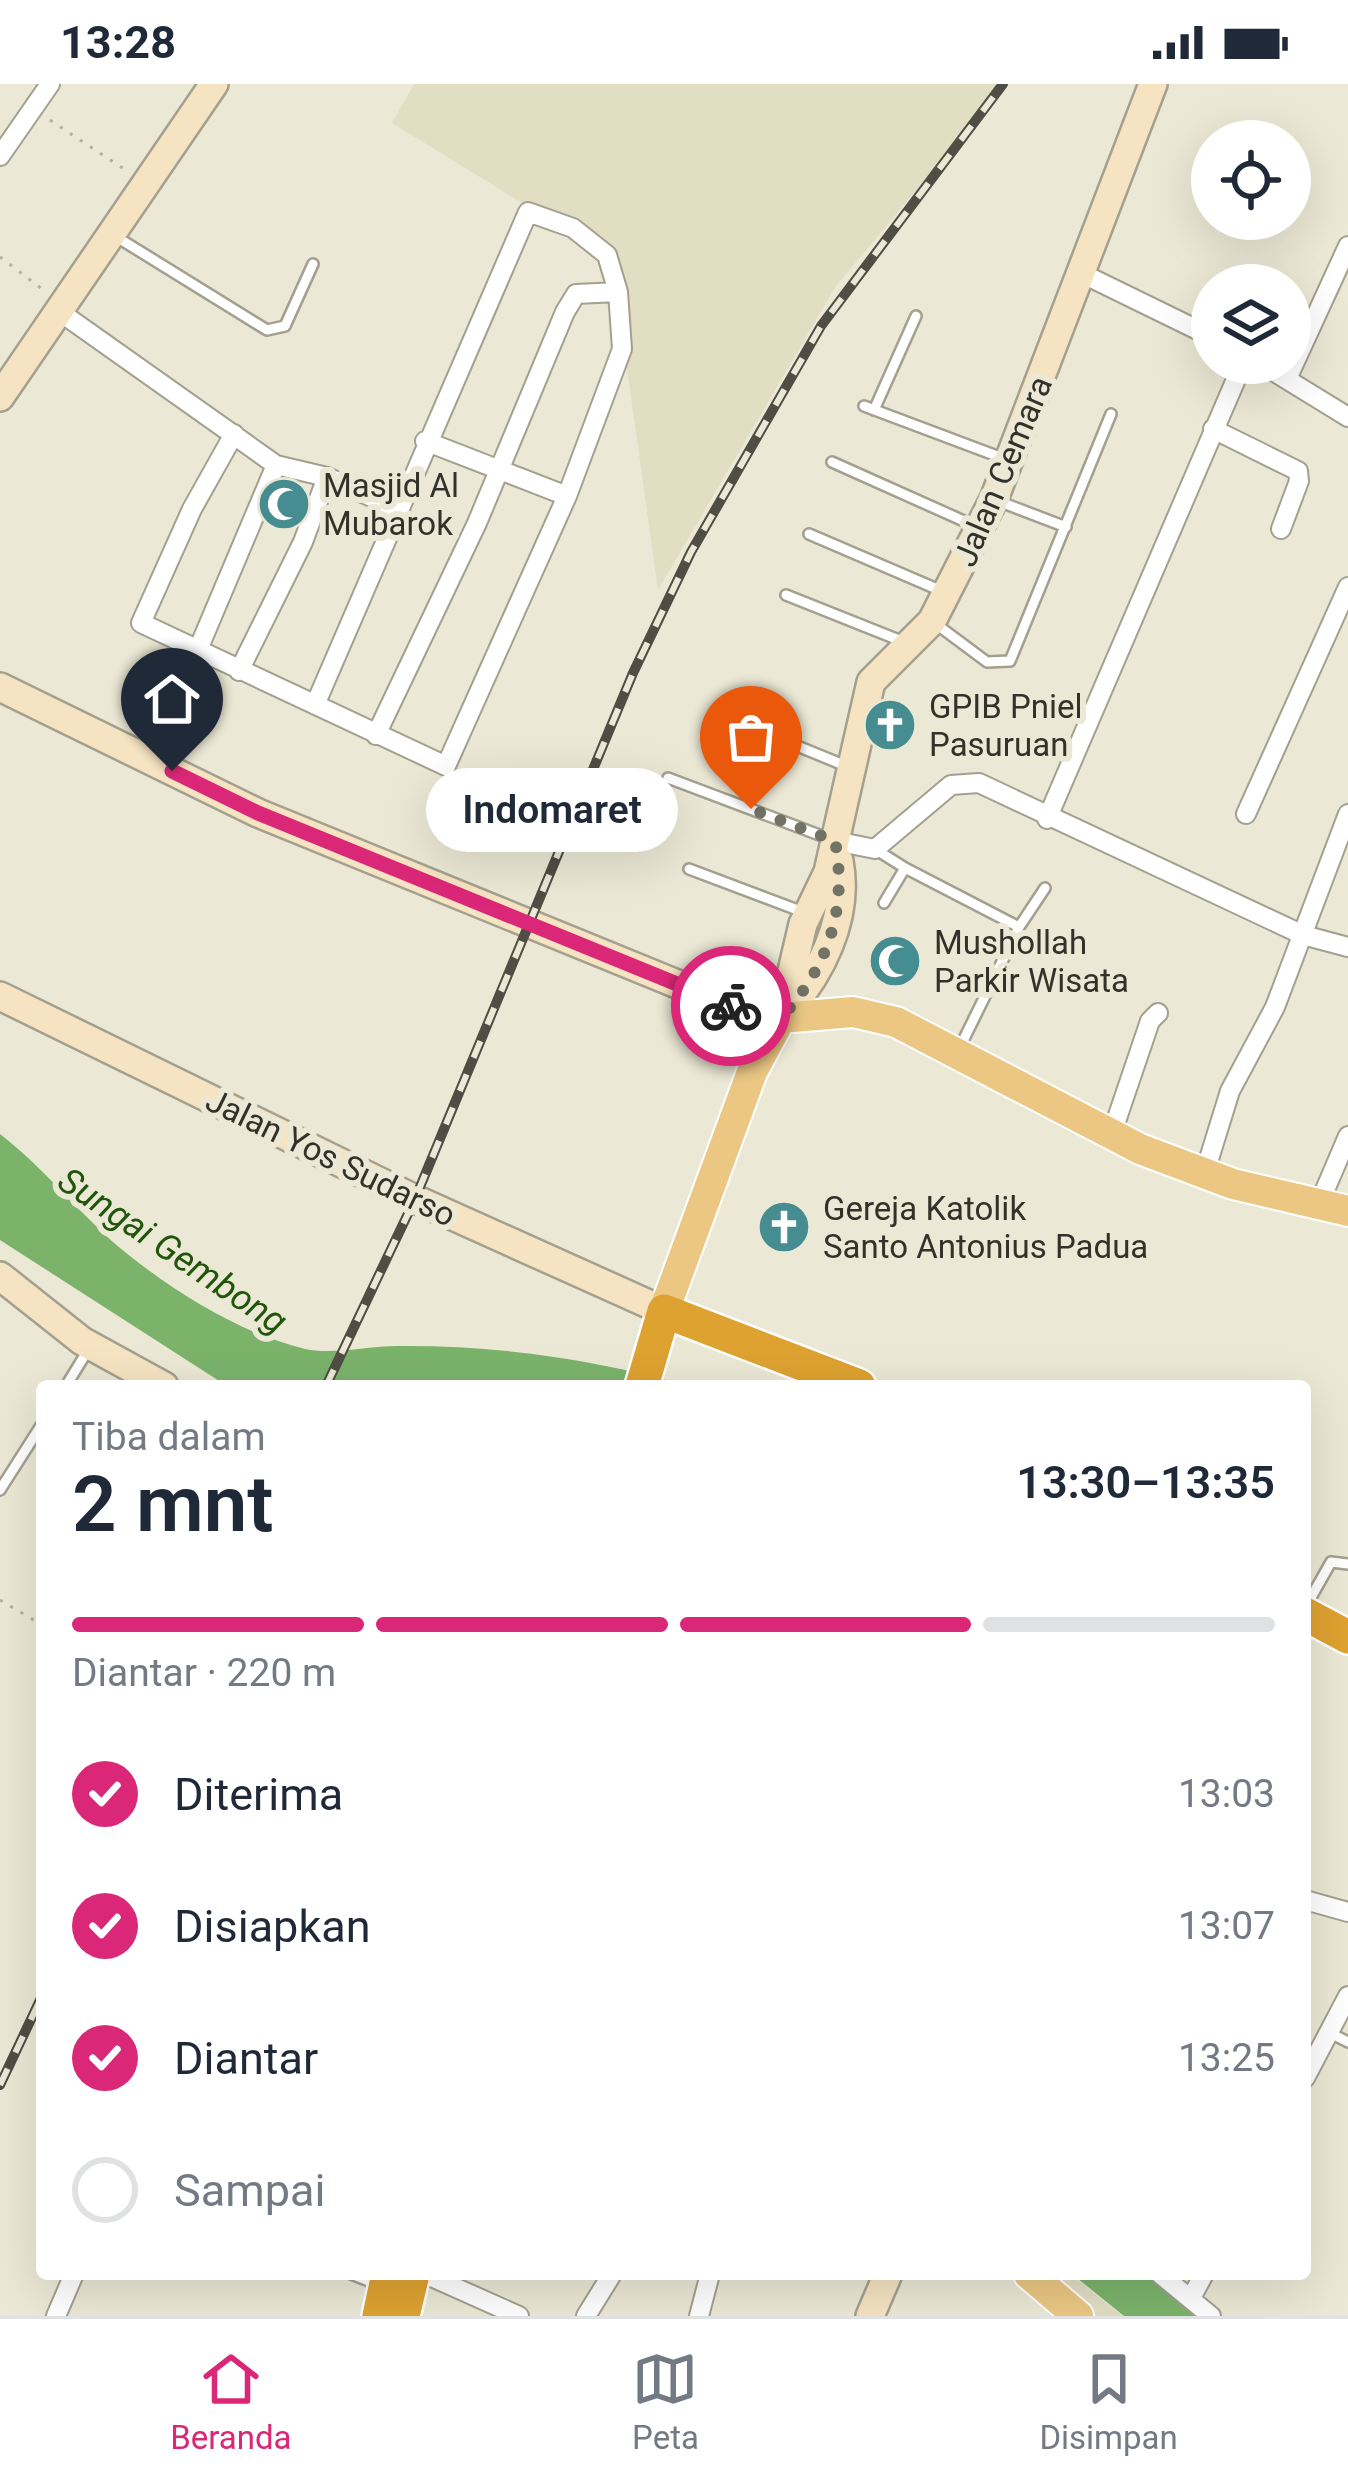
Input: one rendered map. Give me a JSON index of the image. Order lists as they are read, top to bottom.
{
  "streets": {
    "street": ["Jalan Cemara", "Jalan Yos Sudarso"]
  },
  "water": ["Sungai Gembong"],
  "places": {
    "mosque": ["Masjid Al Mubarok", "Mushollah Parkir Wisata"],
    "church": ["GPIB Pniel Pasuruan", "Gereja Katolik Santo Antonius Padua"],
    "other": ["Indomaret"]
  },
  "page": {
    "status": "13:28",
    "bubble": "Indomaret",
    "heading": ["2 mnt", "Tiba dalam", "13:30–13:35"],
    "bar": "Diantar · 220 m",
    "list": [
      ["Diterima", "13:03"],
      ["Disiapkan", "13:07"],
      ["Diantar", "13:25"],
      "Sampai"
    ],
    "tabs": ["Beranda", "Peta", "Disimpan"]
  }
}
